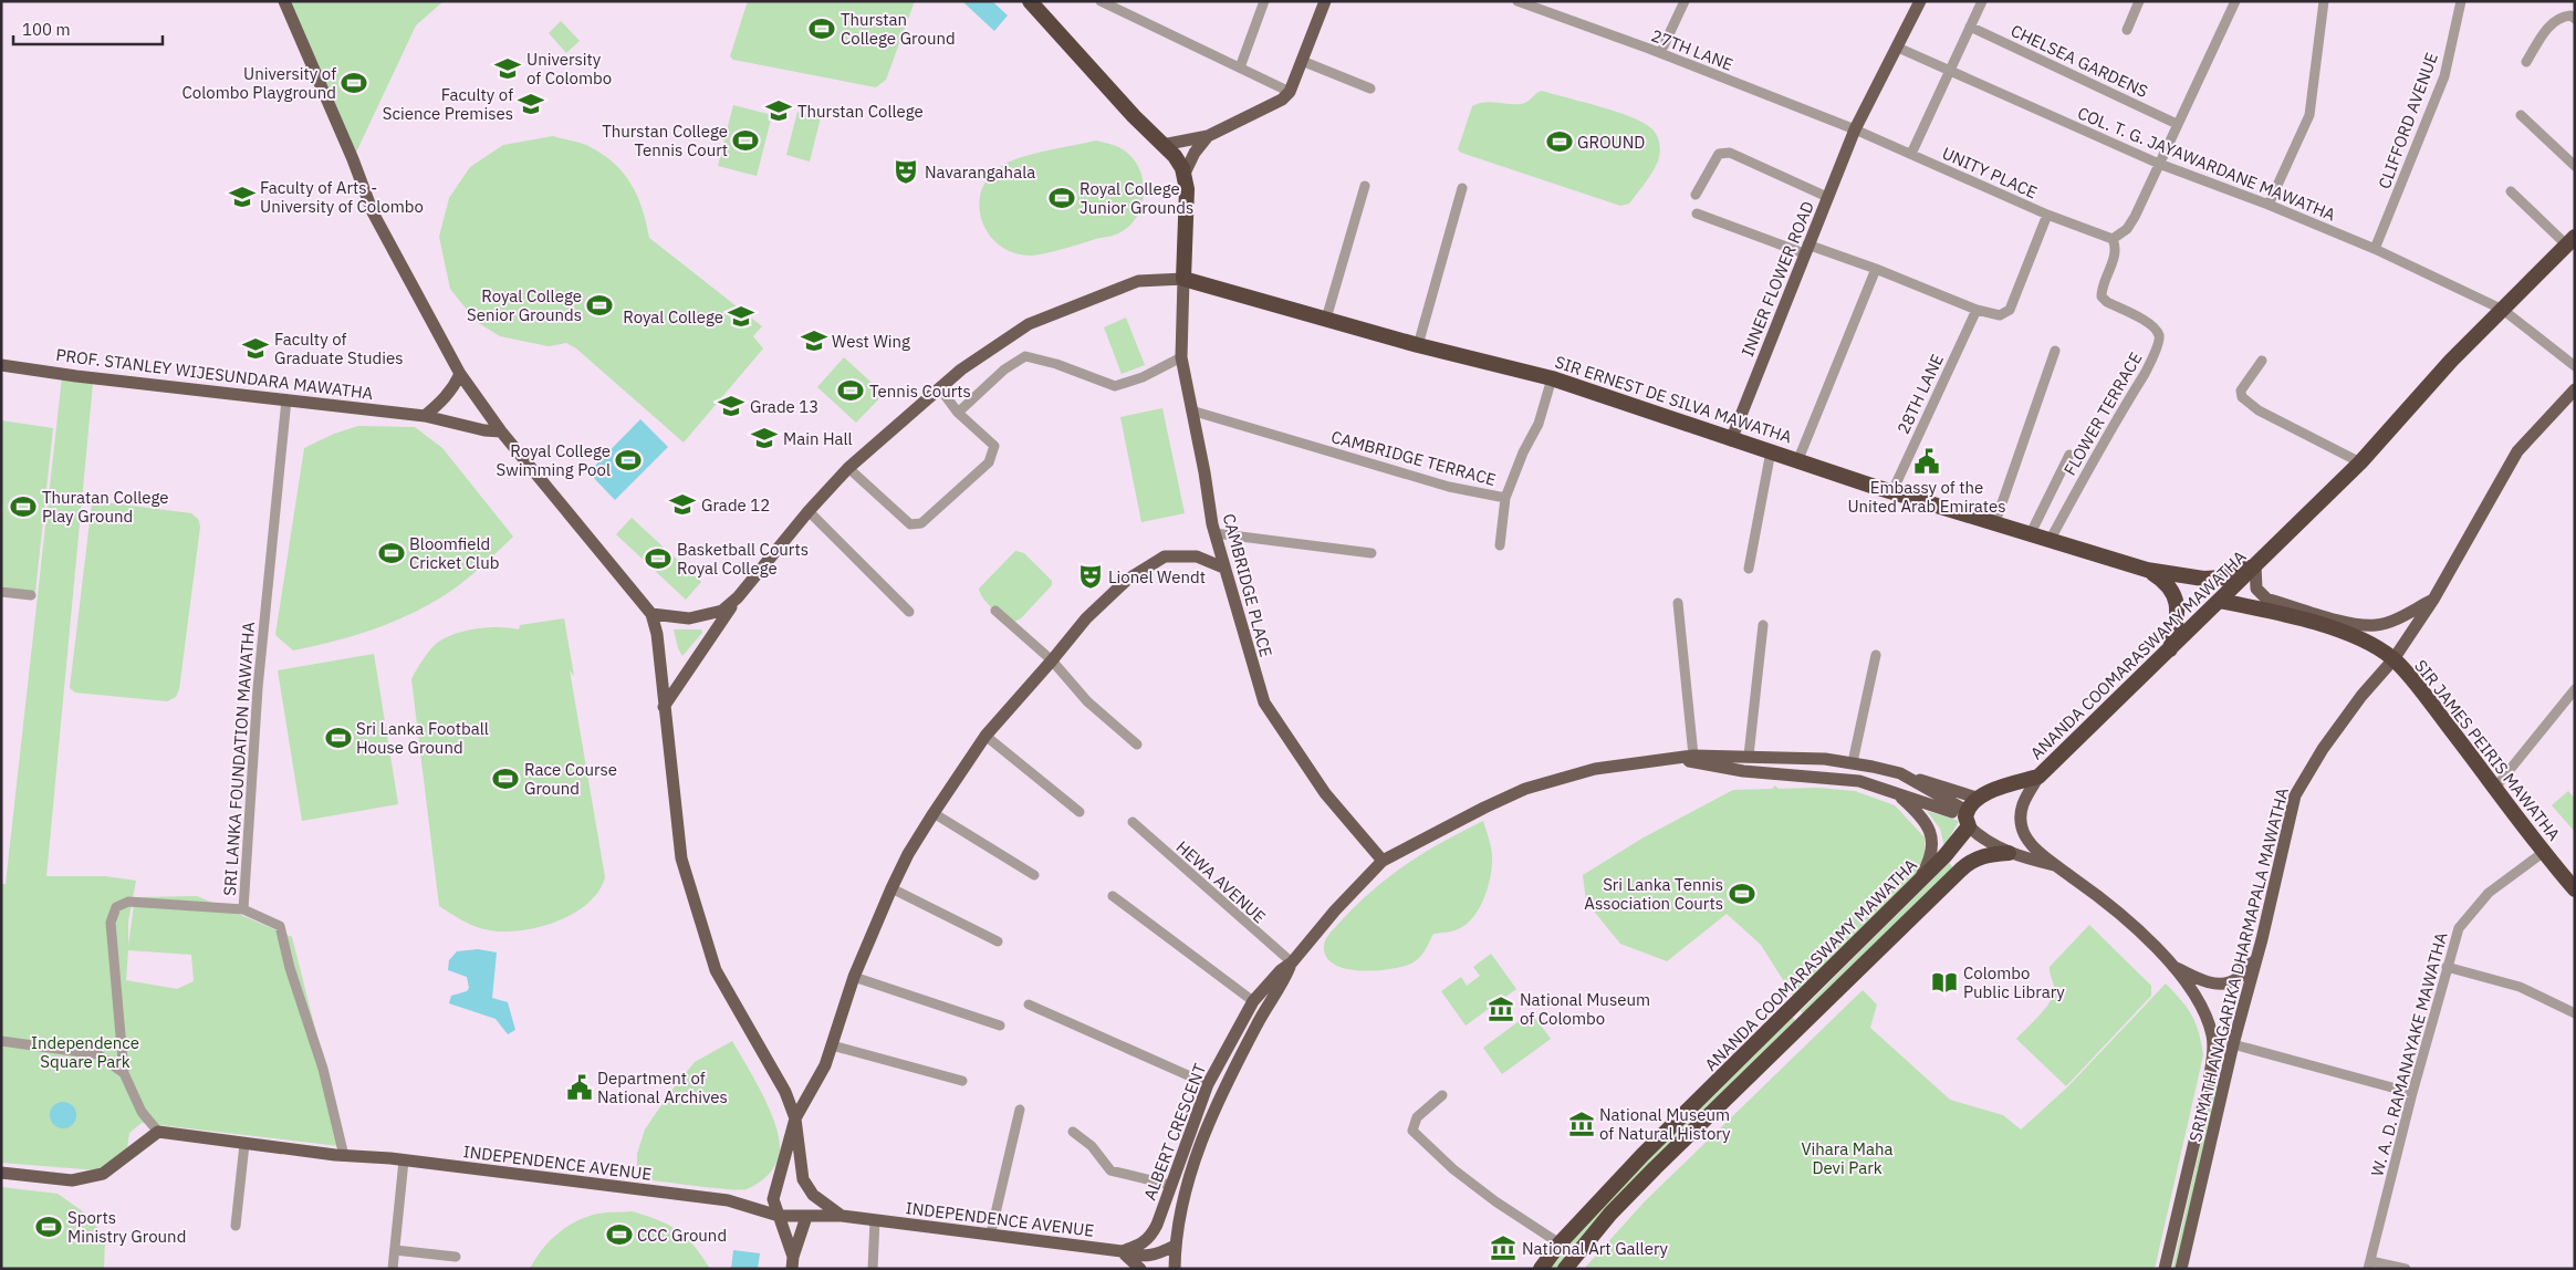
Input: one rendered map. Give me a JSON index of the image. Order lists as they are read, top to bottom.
{
  "streets": {
    "highway": ["SIR ERNEST DE SILVA MAWATHA", "ANANDA COOMARASWAMY MAWATHA", "SIR JAMES PEIRIS MAWATHA"],
    "main road": [
      "INNER FLOWER ROAD",
      "PROF. STANLEY WIJESUNDARA MAWATHA",
      "CAMBRIDGE PLACE",
      "SRIMATH ANAGARIKA DHARMAPALA MAWATHA",
      "ALBERT CRESCENT",
      "INDEPENDENCE AVENUE"
    ],
    "street": [
      "27TH LANE",
      "CHELSEA GARDENS",
      "CLIFFORD AVENUE",
      "COL. T. G. JAYAWARDANE MAWATHA",
      "UNITY PLACE",
      "28TH LANE",
      "FLOWER TERRACE",
      "CAMBRIDGE TERRACE",
      "SRI LANKA FOUNDATION MAWATHA",
      "HEWA AVENUE",
      "W. A. D. RAMANAYAKE MAWATHA"
    ]
  },
  "crossings": [
    ["27TH LANE", "UNITY PLACE"],
    ["27TH LANE", "INNER FLOWER ROAD"],
    ["CLIFFORD AVENUE", "COL. T. G. JAYAWARDANE MAWATHA"],
    ["COL. T. G. JAYAWARDANE MAWATHA", "INNER FLOWER ROAD"],
    ["COL. T. G. JAYAWARDANE MAWATHA", "ANANDA COOMARASWAMY MAWATHA"],
    ["UNITY PLACE", "INNER FLOWER ROAD"],
    ["UNITY PLACE", "FLOWER TERRACE"],
    ["INNER FLOWER ROAD", "SIR ERNEST DE SILVA MAWATHA"],
    ["PROF. STANLEY WIJESUNDARA MAWATHA", "SRI LANKA FOUNDATION MAWATHA"],
    ["28TH LANE", "SIR ERNEST DE SILVA MAWATHA"],
    ["SIR ERNEST DE SILVA MAWATHA", "FLOWER TERRACE"],
    ["SIR ERNEST DE SILVA MAWATHA", "CAMBRIDGE TERRACE"],
    ["SIR ERNEST DE SILVA MAWATHA", "CAMBRIDGE PLACE"],
    ["SIR ERNEST DE SILVA MAWATHA", "ANANDA COOMARASWAMY MAWATHA"],
    ["CAMBRIDGE TERRACE", "CAMBRIDGE PLACE"],
    ["CAMBRIDGE PLACE", "ALBERT CRESCENT"],
    ["SIR JAMES PEIRIS MAWATHA", "SRIMATH ANAGARIKA DHARMAPALA MAWATHA"],
    ["SIR JAMES PEIRIS MAWATHA", "W. A. D. RAMANAYAKE MAWATHA"],
    ["SRI LANKA FOUNDATION MAWATHA", "INDEPENDENCE AVENUE"],
    ["HEWA AVENUE", "ALBERT CRESCENT"],
    ["ALBERT CRESCENT", "INDEPENDENCE AVENUE"]
  ],
  "parks": ["Independence Square Park", "Vihara Maha Devi Park"],
  "places": {
    "sports": [
      "Thurstan College Ground",
      "University of Colombo Playground",
      "Thurstan College Tennis Court",
      "GROUND",
      "Royal College Junior Grounds",
      "Royal College Senior Grounds",
      "Tennis Courts",
      "Royal College Swimming Pool",
      "Thuratan College Play Ground",
      "Bloomfield Cricket Club",
      "Basketball Courts Royal College",
      "Sri Lanka Football House Ground",
      "Race Course Ground",
      "Sri Lanka Tennis Association Courts",
      "Sports Ministry Ground",
      "CCC Ground"
    ],
    "school or university": [
      "University of Colombo",
      "Faculty of Science Premises",
      "Thurstan College",
      "Faculty of Arts - University of Colombo",
      "Royal College",
      "West Wing",
      "Faculty of Graduate Studies",
      "Grade 13",
      "Main Hall",
      "Grade 12"
    ],
    "theatre": ["Navarangahala", "Lionel Wendt"],
    "public building": ["Embassy of the United Arab Emirates", "Department of National Archives"],
    "library": ["Colombo Public Library"],
    "museum": ["National Museum of Colombo", "National Museum of Natural History", "National Art Gallery"]
  },
  "scale_bar": "100 m"
}
